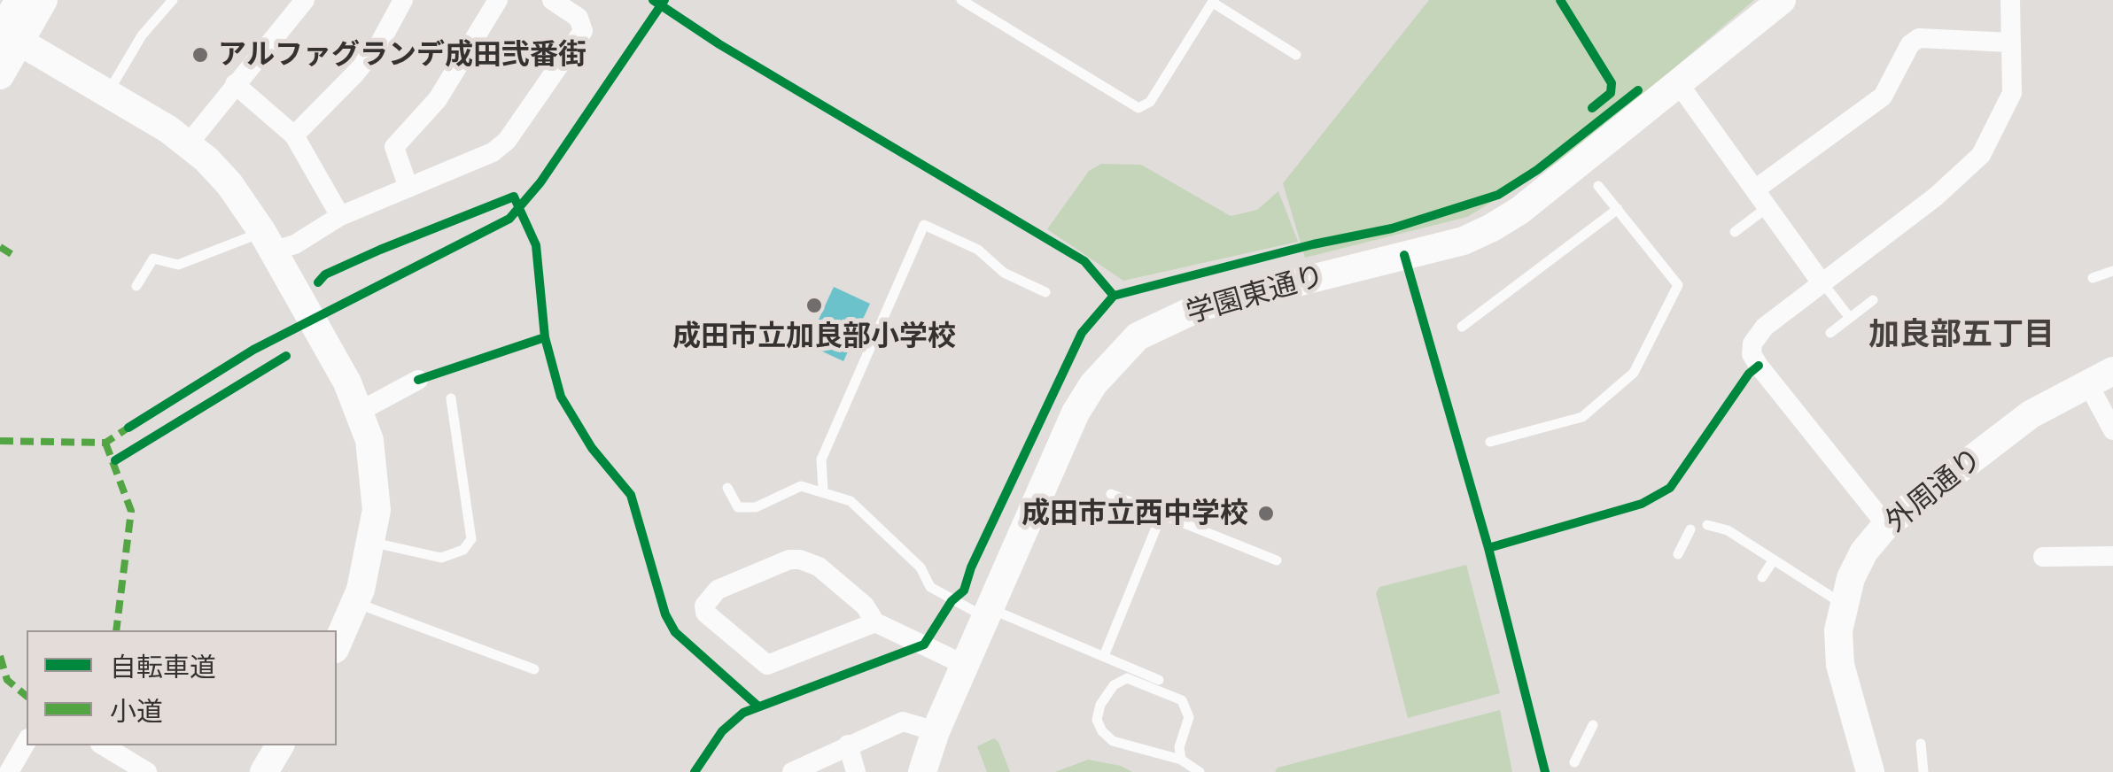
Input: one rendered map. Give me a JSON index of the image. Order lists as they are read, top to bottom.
{
  "streets": {
    "street": ["学園東通り", "外周通り"]
  },
  "districts": ["加良部五丁目"],
  "places": ["アルファグランデ成田弐番街", "成田市立加良部小学校", "成田市立西中学校"],
  "legend": ["自転車道", "小道"]
}
